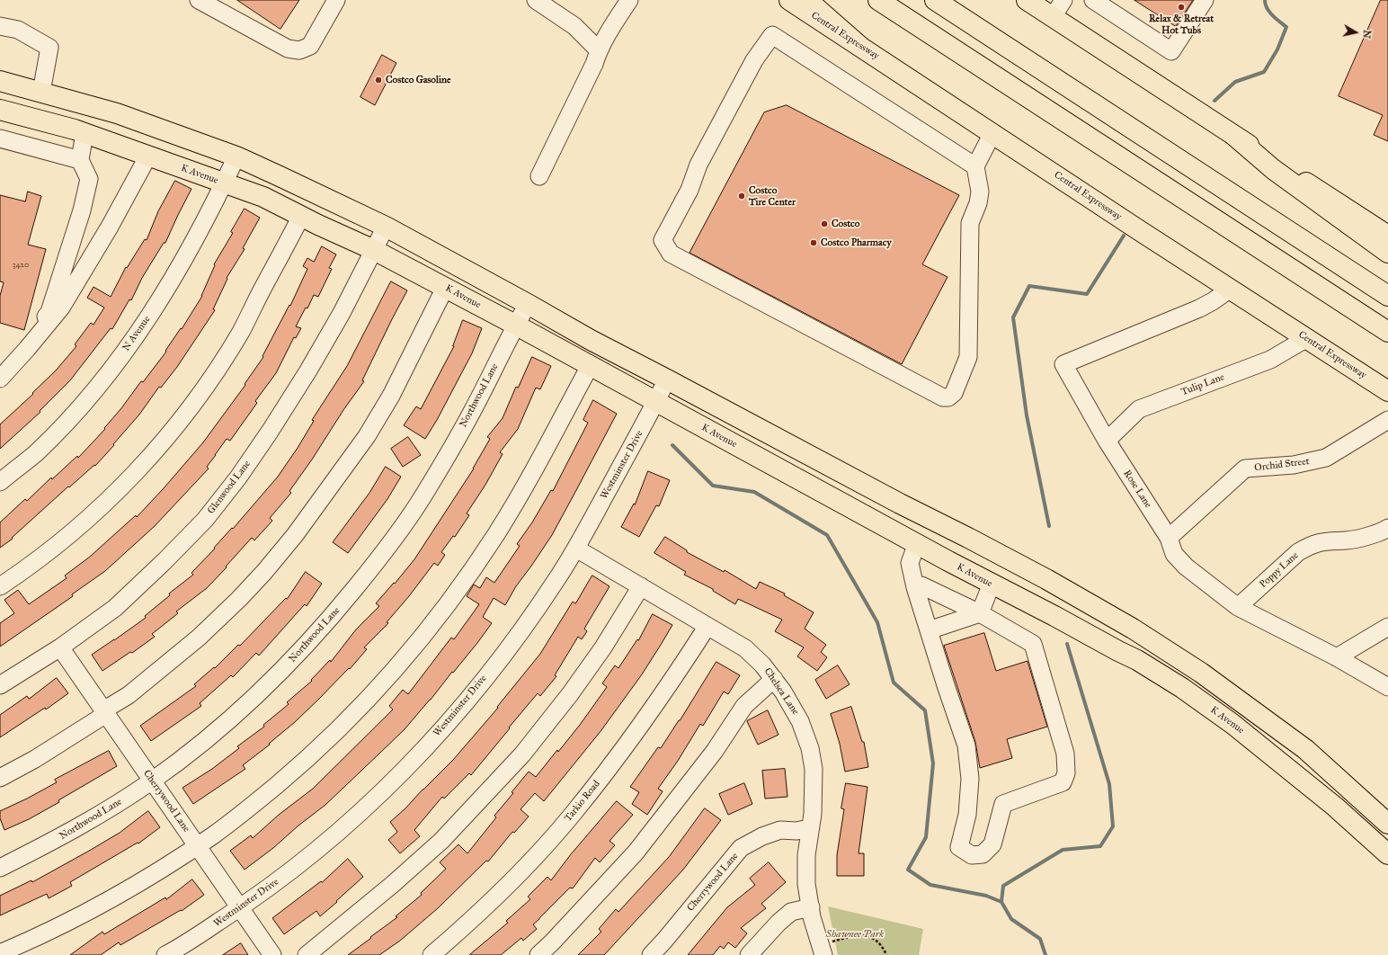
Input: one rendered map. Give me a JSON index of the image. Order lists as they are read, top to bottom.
{
  "streets": {
    "main road": ["Central Expressway", "K Avenue"],
    "street": [
      "N Avenue",
      "Tulip Lane",
      "Northwood Lane",
      "Westminster Drive",
      "Orchid Street",
      "Glenwood Lane",
      "Rose Lane",
      "Poppy Lane",
      "Chelsea Lane",
      "Cherrywood Lane",
      "Tarkio Road"
    ]
  },
  "crossings": [
    ["Central Expressway", "Tulip Lane"],
    ["Central Expressway", "Rose Lane"],
    ["K Avenue", "N Avenue"],
    ["K Avenue", "Northwood Lane"],
    ["K Avenue", "Westminster Drive"],
    ["K Avenue", "Glenwood Lane"],
    ["Tulip Lane", "Rose Lane"],
    ["Northwood Lane", "Cherrywood Lane"],
    ["Westminster Drive", "Chelsea Lane"],
    ["Westminster Drive", "Cherrywood Lane"],
    ["Orchid Street", "Rose Lane"],
    ["Glenwood Lane", "Cherrywood Lane"],
    ["Rose Lane", "Poppy Lane"],
    ["Chelsea Lane", "Cherrywood Lane"],
    ["Chelsea Lane", "Tarkio Road"]
  ],
  "parks": ["Shawnee Park"],
  "places": [
    "Relax & Retreat Hot Tubs",
    "Costco Gasoline",
    "Costco Tire Center",
    "Costco",
    "Costco Pharmacy"
  ],
  "house_numbers": ["3420"],
  "north": "right"
}
